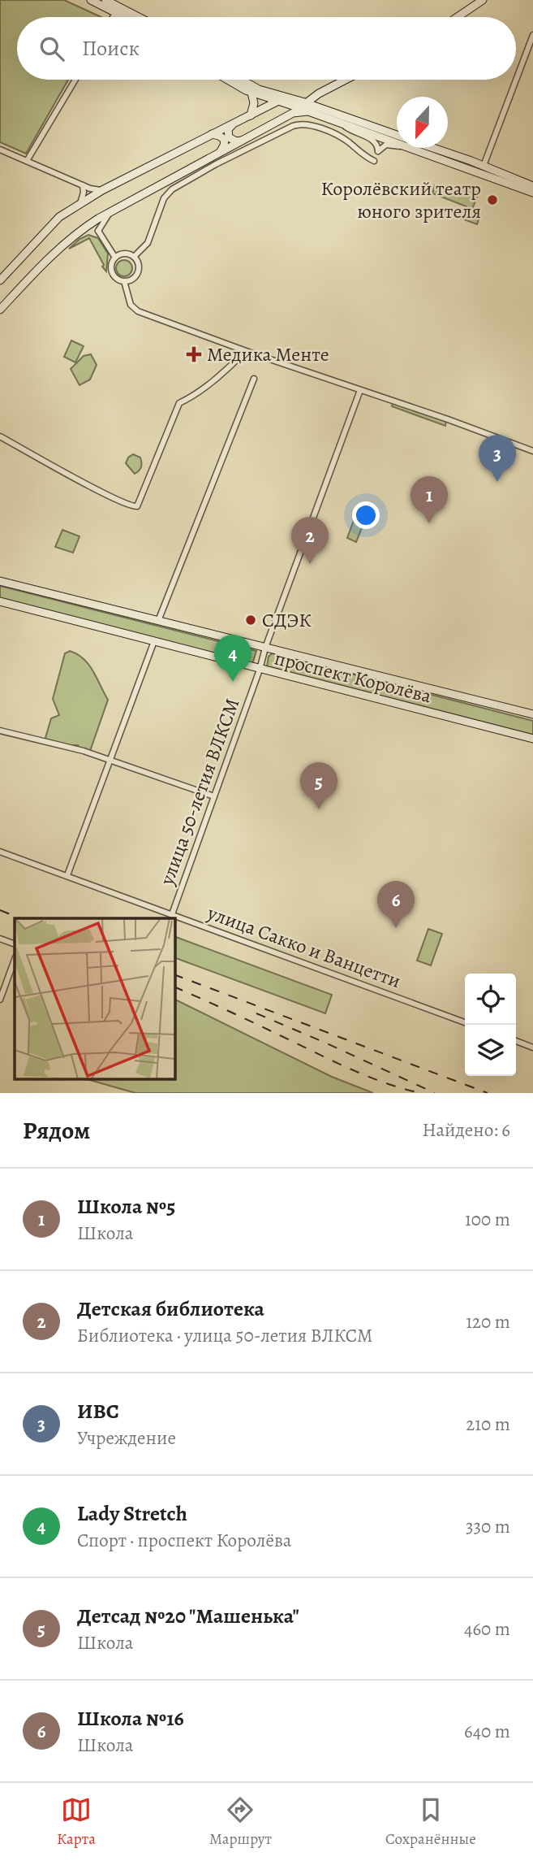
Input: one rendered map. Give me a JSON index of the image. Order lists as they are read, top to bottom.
{
  "streets": {
    "main road": ["проспект Королёва"],
    "street": ["улица 50-летия ВЛКСМ", "улица Сакко и Ванцетти"]
  },
  "crossings": [
    ["проспект Королёва", "улица 50-летия ВЛКСМ"],
    ["улица 50-летия ВЛКСМ", "улица Сакко и Ванцетти"]
  ],
  "places": {
    "other": ["Королёвский театр юного зрителя", "СДЭК"],
    "health": ["Медика Менте"]
  },
  "north": "bottom",
  "page": {
    "search": "Поиск",
    "pins": [
      "3",
      "1",
      "2",
      "4",
      "5",
      "6"
    ],
    "heading": ["Рядом", "Найдено: 6"],
    "list": [
      {
        "mark": "1",
        "name": "Школа №5",
        "note": "Школа",
        "value": "100 m"
      },
      {
        "mark": "2",
        "name": "Детская библиотека",
        "note": "Библиотека · улица 50-летия ВЛКСМ",
        "value": "120 m"
      },
      {
        "mark": "3",
        "name": "ИВС",
        "note": "Учреждение",
        "value": "210 m"
      },
      {
        "mark": "4",
        "name": "Lady Stretch",
        "note": "Спорт · проспект Королёва",
        "value": "330 m"
      },
      {
        "mark": "5",
        "name": "Детсад №20 \"Машенька\"",
        "note": "Школа",
        "value": "460 m"
      },
      {
        "mark": "6",
        "name": "Школа №16",
        "note": "Школа",
        "value": "640 m"
      }
    ],
    "nav": ["Карта", "Маршрут", "Сохранённые"]
  }
}
